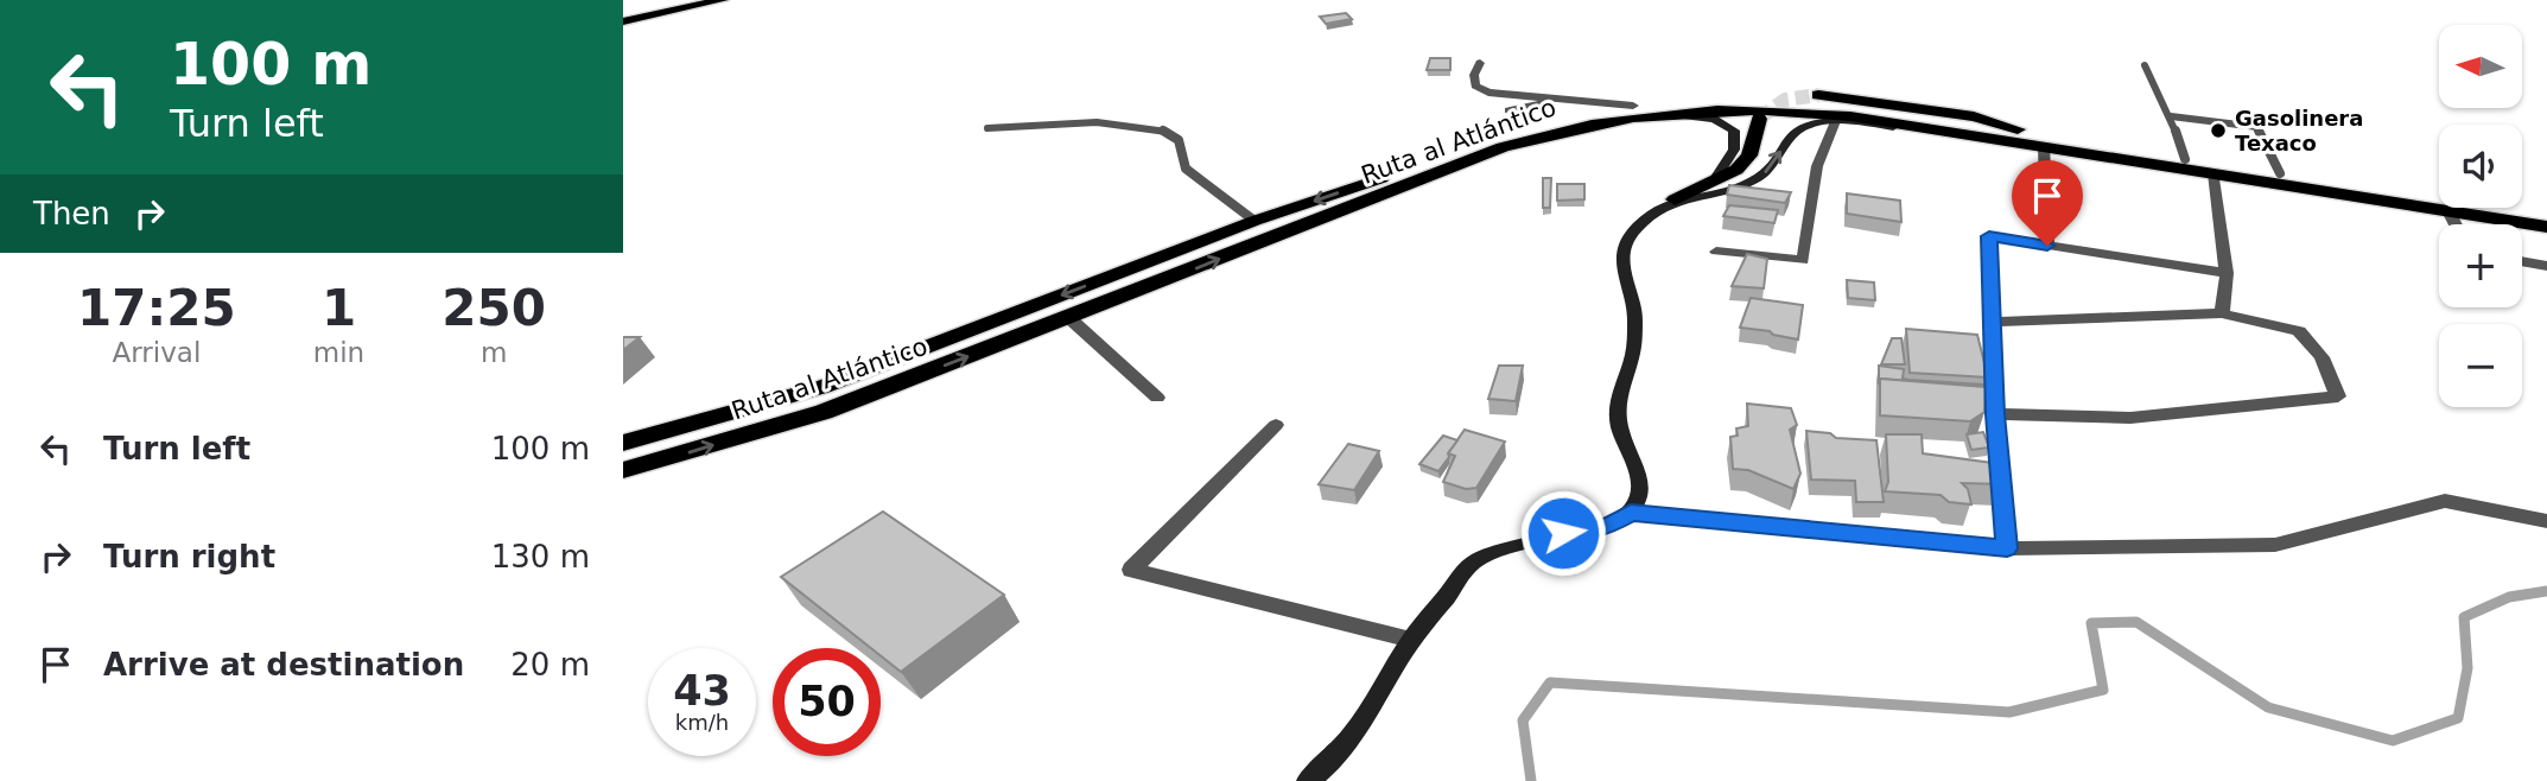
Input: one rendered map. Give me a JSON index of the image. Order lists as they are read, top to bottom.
{
  "streets": {
    "highway": ["Ruta al Atlántico"]
  },
  "places": ["Gasolinera Texaco"],
  "north": "left",
  "page": {
    "turn": ["100 m", "Turn left"],
    "map_buttons": ["+", "−"],
    "then": "Then",
    "eta": [
      "17:25",
      "Arrival",
      "1",
      "min",
      "250",
      "m"
    ],
    "list": [
      {
        "name": "Turn left",
        "value": "100 m"
      },
      {
        "name": "Turn right",
        "value": "130 m"
      },
      {
        "name": "Arrive at destination",
        "value": "20 m"
      }
    ],
    "speed": "43 km/h",
    "limit": "50"
  }
}
